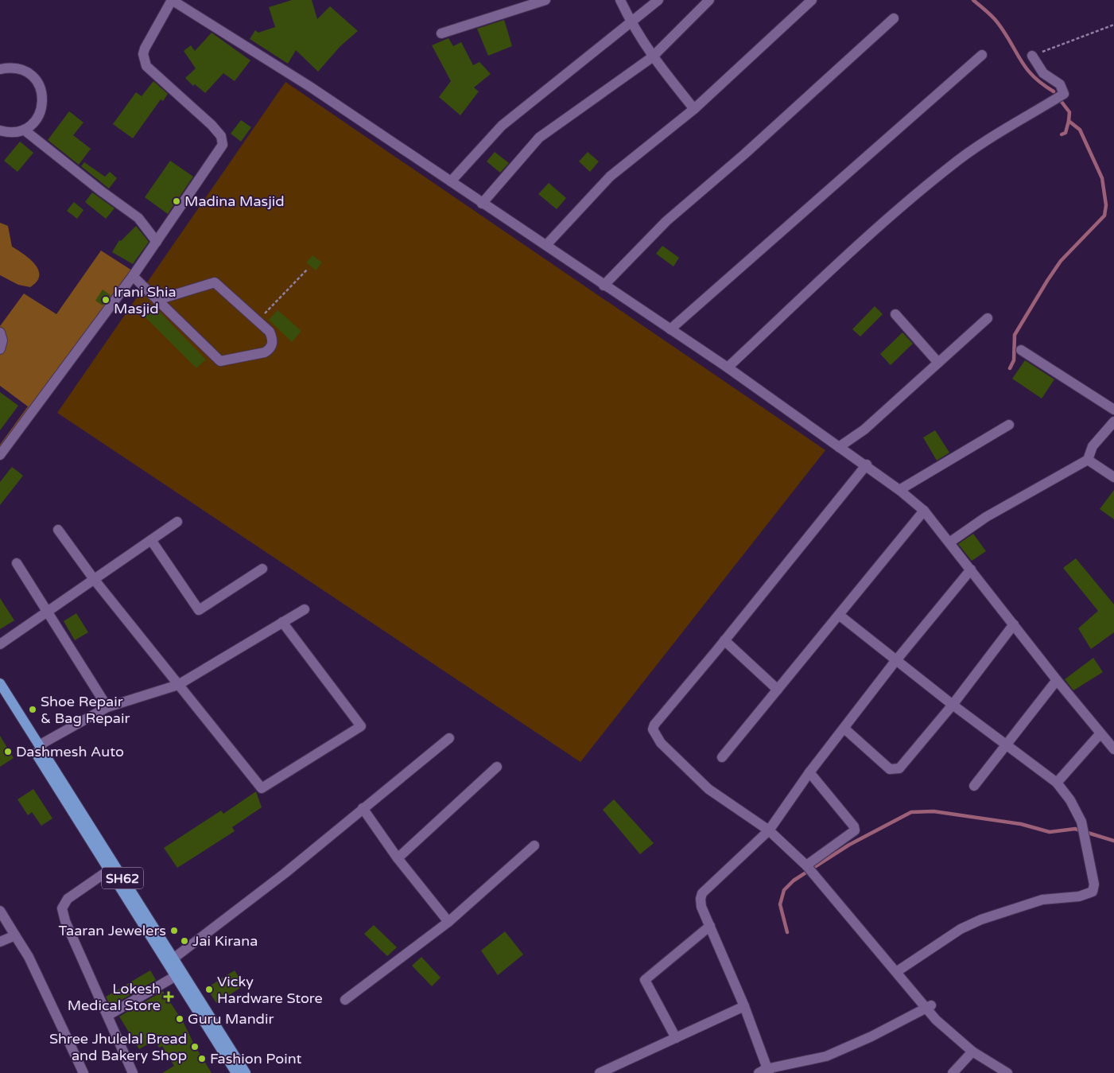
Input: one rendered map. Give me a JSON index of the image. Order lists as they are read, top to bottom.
{
  "streets": {
    "main road": ["SH62"]
  },
  "places": {
    "other": [
      "Madina Masjid",
      "Irani Shia Masjid",
      "Shoe Repair & Bag Repair",
      "Dashmesh Auto",
      "Taaran Jewelers",
      "Jai Kirana",
      "Vicky Hardware Store",
      "Guru Mandir",
      "Shree Jhulelal Bread and Bakery Shop",
      "Fashion Point"
    ],
    "health": ["Lokesh Medical Store"]
  }
}
